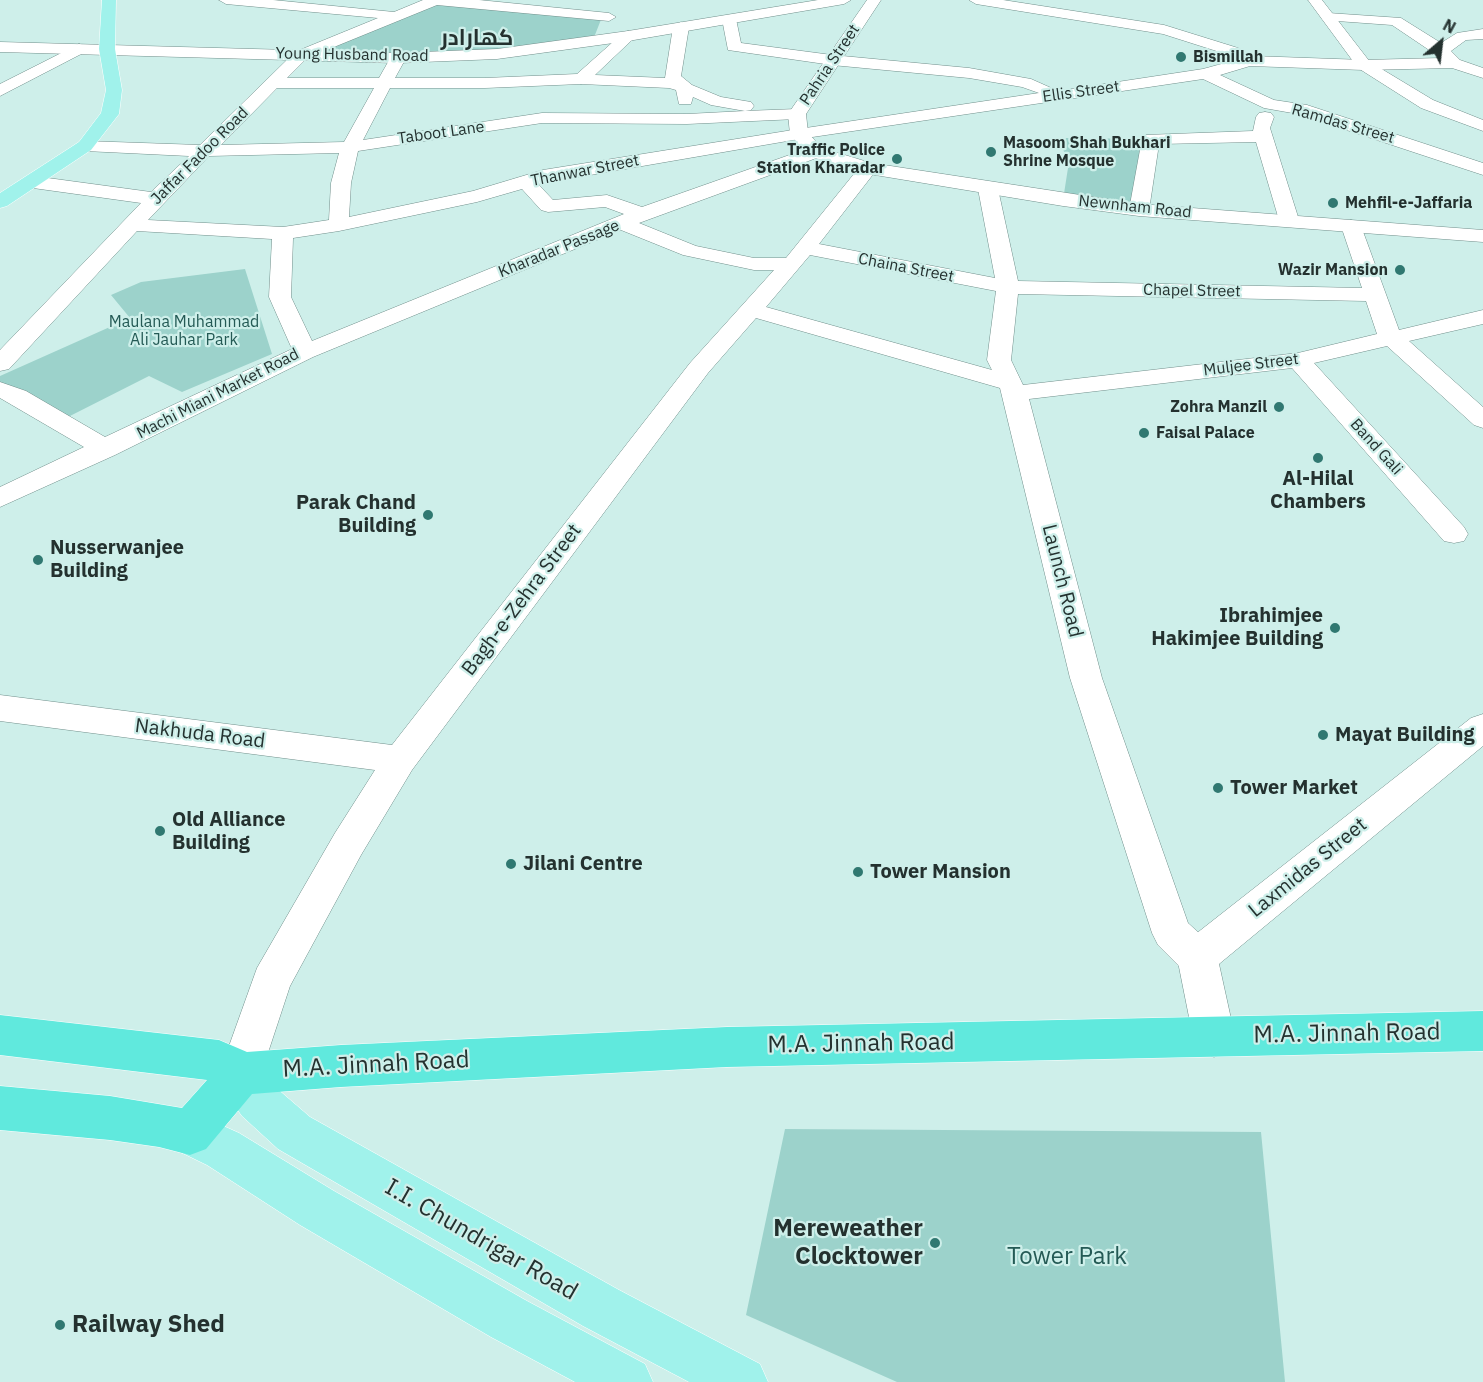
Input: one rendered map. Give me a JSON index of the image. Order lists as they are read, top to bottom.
{
  "streets": {
    "highway": ["M.A. Jinnah Road"],
    "main road": ["I.I. Chundrigar Road"],
    "street": [
      "Young Husband Road",
      "Pahria Street",
      "Ellis Street",
      "Ramdas Street",
      "Taboot Lane",
      "Jaffar Fadoo Road",
      "Thanwar Street",
      "Newnham Road",
      "Kharadar Passage",
      "Chaina Street",
      "Chapel Street",
      "Muljee Street",
      "Machi Miani Market Road",
      "Band Gali",
      "Launch Road",
      "Bagh-e-Zehra Street",
      "Nakhuda Road",
      "Laxmidas Street"
    ]
  },
  "crossings": [
    ["Young Husband Road", "Jaffar Fadoo Road"],
    ["Pahria Street", "Ellis Street"],
    ["Pahria Street", "Taboot Lane"],
    ["Pahria Street", "Thanwar Street"],
    ["Ellis Street", "Ramdas Street"],
    ["Ellis Street", "Taboot Lane"],
    ["Ellis Street", "Thanwar Street"],
    ["Taboot Lane", "Jaffar Fadoo Road"],
    ["Taboot Lane", "Thanwar Street"],
    ["Newnham Road", "Kharadar Passage"],
    ["Newnham Road", "Launch Road"],
    ["Newnham Road", "Bagh-e-Zehra Street"],
    ["Kharadar Passage", "Chaina Street"],
    ["Kharadar Passage", "Machi Miani Market Road"],
    ["Chaina Street", "Chapel Street"],
    ["Chaina Street", "Launch Road"],
    ["Chaina Street", "Bagh-e-Zehra Street"],
    ["Chapel Street", "Launch Road"],
    ["Muljee Street", "Band Gali"],
    ["Muljee Street", "Launch Road"],
    ["Muljee Street", "Bagh-e-Zehra Street"],
    ["Launch Road", "Laxmidas Street"],
    ["Bagh-e-Zehra Street", "Nakhuda Road"],
    ["Bagh-e-Zehra Street", "M.A. Jinnah Road"],
    ["Bagh-e-Zehra Street", "I.I. Chundrigar Road"],
    ["M.A. Jinnah Road", "I.I. Chundrigar Road"]
  ],
  "districts": ["کھارادر"],
  "parks": ["Maulana Muhammad Ali Jauhar Park", "Tower Park"],
  "places": [
    "Bismillah",
    "Masoom Shah Bukhari Shrine Mosque",
    "Traffic Police Station Kharadar",
    "Mehfil-e-Jaffaria",
    "Wazir Mansion",
    "Zohra Manzil",
    "Faisal Palace",
    "Al-Hilal Chambers",
    "Parak Chand Building",
    "Nusserwanjee Building",
    "Ibrahimjee Hakimjee Building",
    "Mayat Building",
    "Tower Market",
    "Old Alliance Building",
    "Jilani Centre",
    "Tower Mansion",
    "Mereweather Clocktower",
    "Railway Shed"
  ],
  "north": "top right"
}
